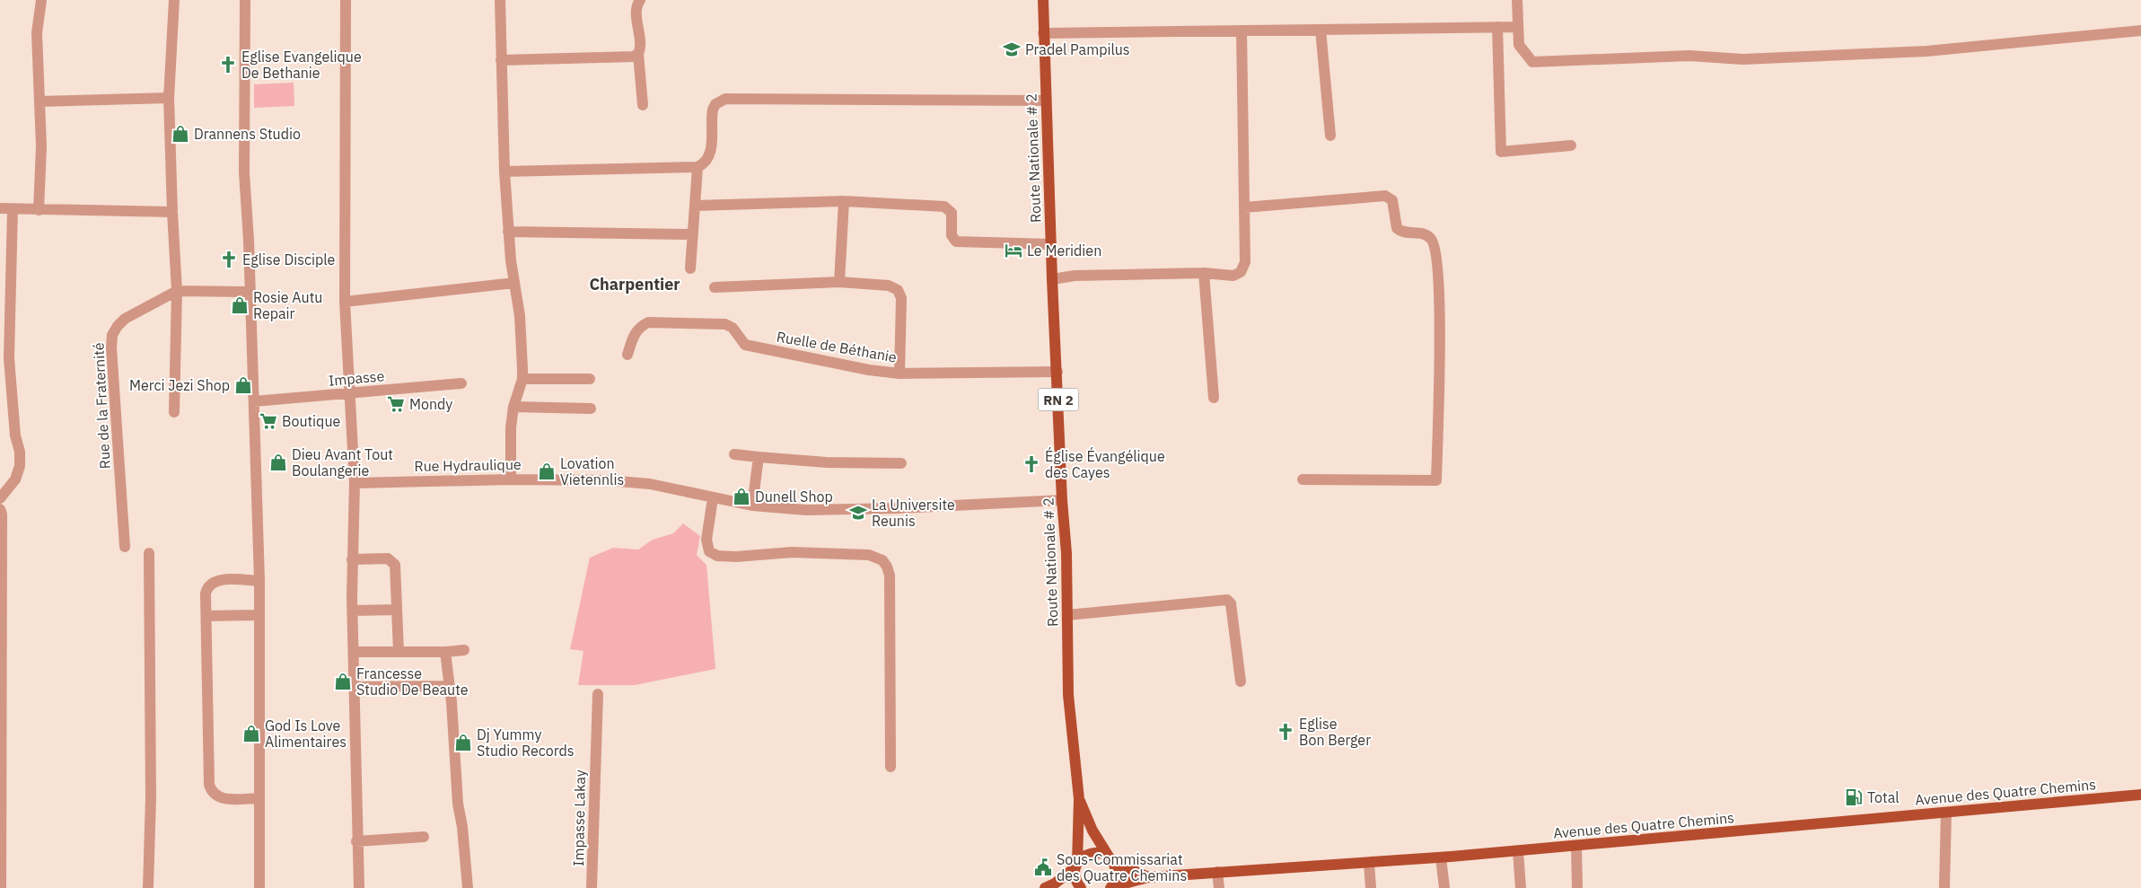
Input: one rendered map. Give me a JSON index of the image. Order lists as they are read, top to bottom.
{
  "streets": {
    "main road": ["Route Nationale # 2", "RN 2", "Avenue des Quatre Chemins"],
    "street": [
      "Ruelle de Béthanie",
      "Impasse",
      "Rue de la Fraternité",
      "Rue Hydraulique",
      "Impasse Lakay"
    ]
  },
  "crossings": [
    ["Route Nationale # 2", "Ruelle de Béthanie"],
    ["Route Nationale # 2", "Rue Hydraulique"],
    ["Route Nationale # 2", "Avenue des Quatre Chemins"]
  ],
  "districts": ["Charpentier"],
  "places": {
    "school or university": ["Pradel Pampilus", "La Universite Reunis"],
    "church": [
      "Eglise Evangelique De Bethanie",
      "Eglise Disciple",
      "Église Évangélique des Cayes",
      "Eglise Bon Berger"
    ],
    "shop": [
      "Drannens Studio",
      "Rosie Autu Repair",
      "Merci Jezi Shop",
      "Dieu Avant Tout Boulangerie",
      "Lovation Vietennlis",
      "Dunell Shop",
      "Francesse Studio De Beaute",
      "God Is Love Alimentaires",
      "Dj Yummy Studio Records"
    ],
    "hotel": ["Le Meridien"],
    "supermarket": ["Mondy", "Boutique"],
    "fuel station": ["Total"],
    "public building": ["Sous-Commissariat des Quatre Chemins"]
  }
}
